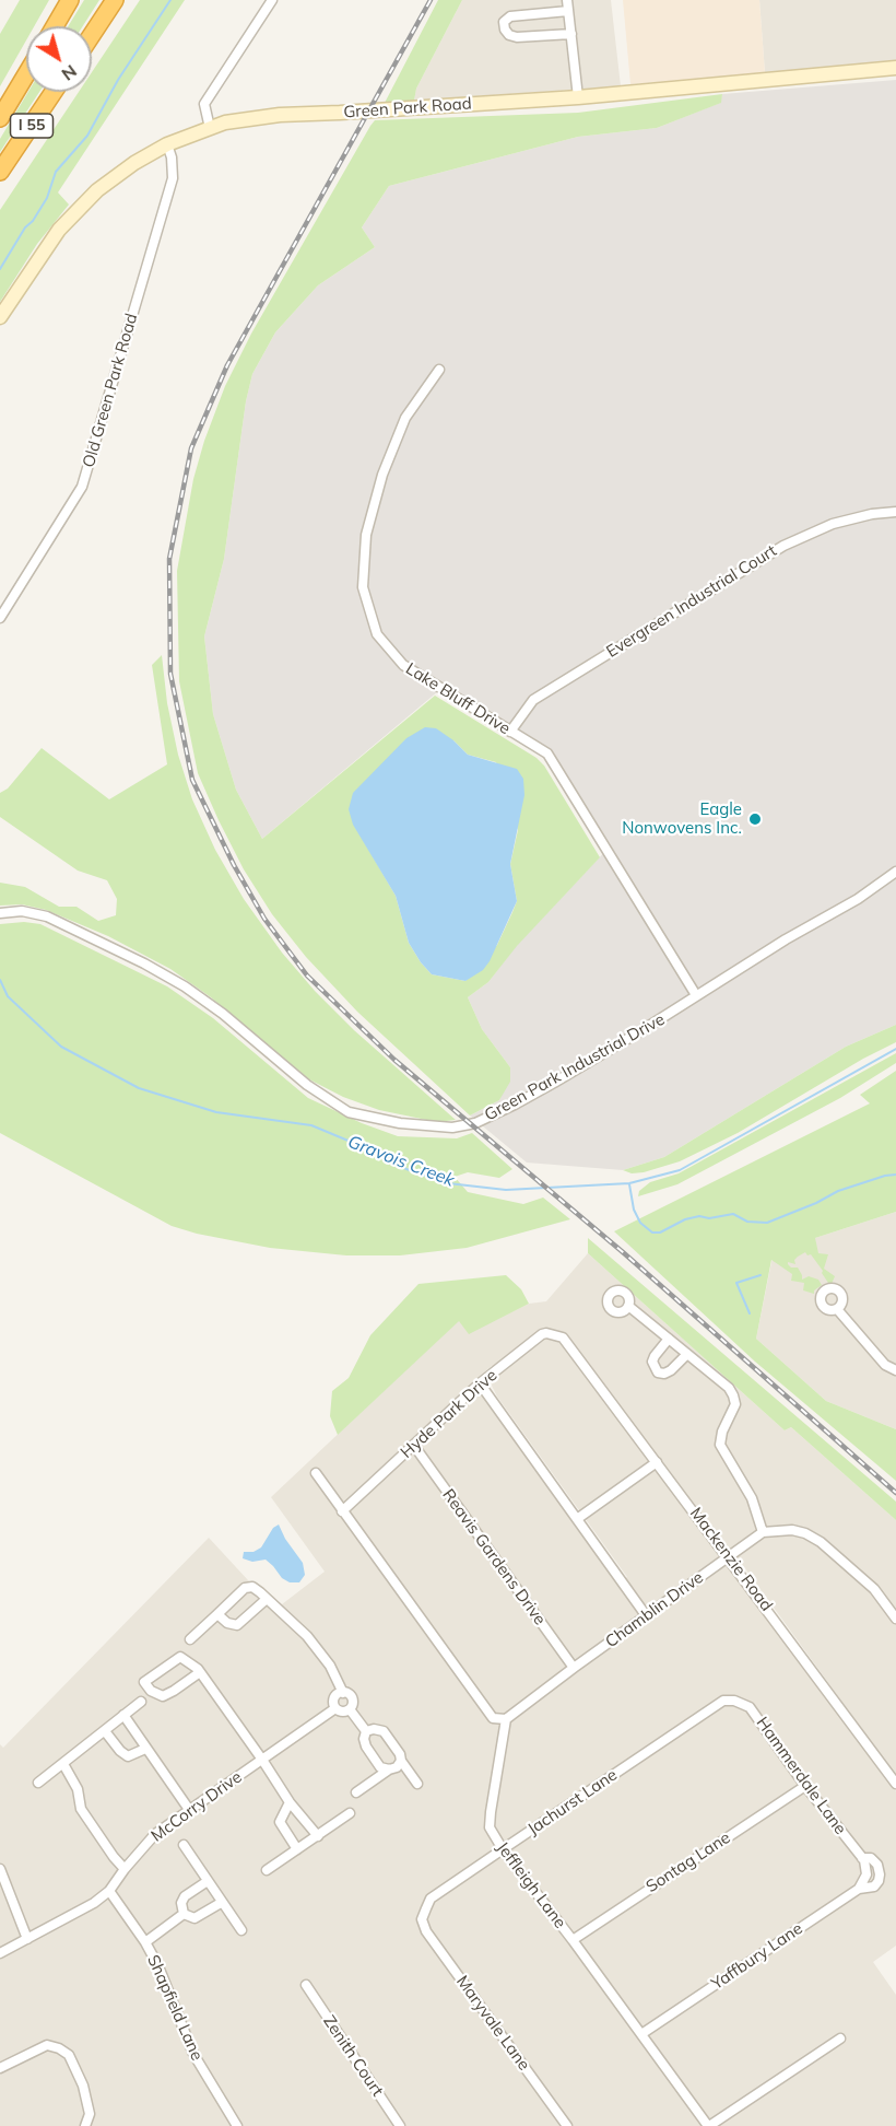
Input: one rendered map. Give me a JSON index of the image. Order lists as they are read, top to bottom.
{
  "streets": {
    "highway": ["I 55"],
    "street": [
      "Green Park Road",
      "Old Green Park Road",
      "Evergreen Industrial Court",
      "Lake Bluff Drive",
      "Green Park Industrial Drive",
      "Hyde Park Drive",
      "Reavis Gardens Drive",
      "Mackenzie Road",
      "Chamblin Drive",
      "Hammerdale Lane",
      "Jachurst Lane",
      "McCorry Drive",
      "Sontag Lane",
      "Jeffleigh Lane",
      "Yaffbury Lane",
      "Shapfield Lane",
      "Maryvale Lane",
      "Zenith Court"
    ]
  },
  "crossings": [
    ["Green Park Road", "Old Green Park Road"],
    ["Evergreen Industrial Court", "Lake Bluff Drive"],
    ["Lake Bluff Drive", "Green Park Industrial Drive"],
    ["Hyde Park Drive", "Reavis Gardens Drive"],
    ["Hyde Park Drive", "Mackenzie Road"],
    ["Reavis Gardens Drive", "Chamblin Drive"],
    ["Mackenzie Road", "Chamblin Drive"],
    ["Chamblin Drive", "Jeffleigh Lane"],
    ["Hammerdale Lane", "Jachurst Lane"],
    ["Hammerdale Lane", "Sontag Lane"],
    ["Hammerdale Lane", "Yaffbury Lane"],
    ["Jachurst Lane", "Jeffleigh Lane"],
    ["Jachurst Lane", "Maryvale Lane"],
    ["McCorry Drive", "Shapfield Lane"],
    ["Sontag Lane", "Jeffleigh Lane"],
    ["Jeffleigh Lane", "Yaffbury Lane"]
  ],
  "water": ["Gravois Creek"],
  "places": ["Eagle Nonwovens Inc."],
  "north": "bottom right"
}
